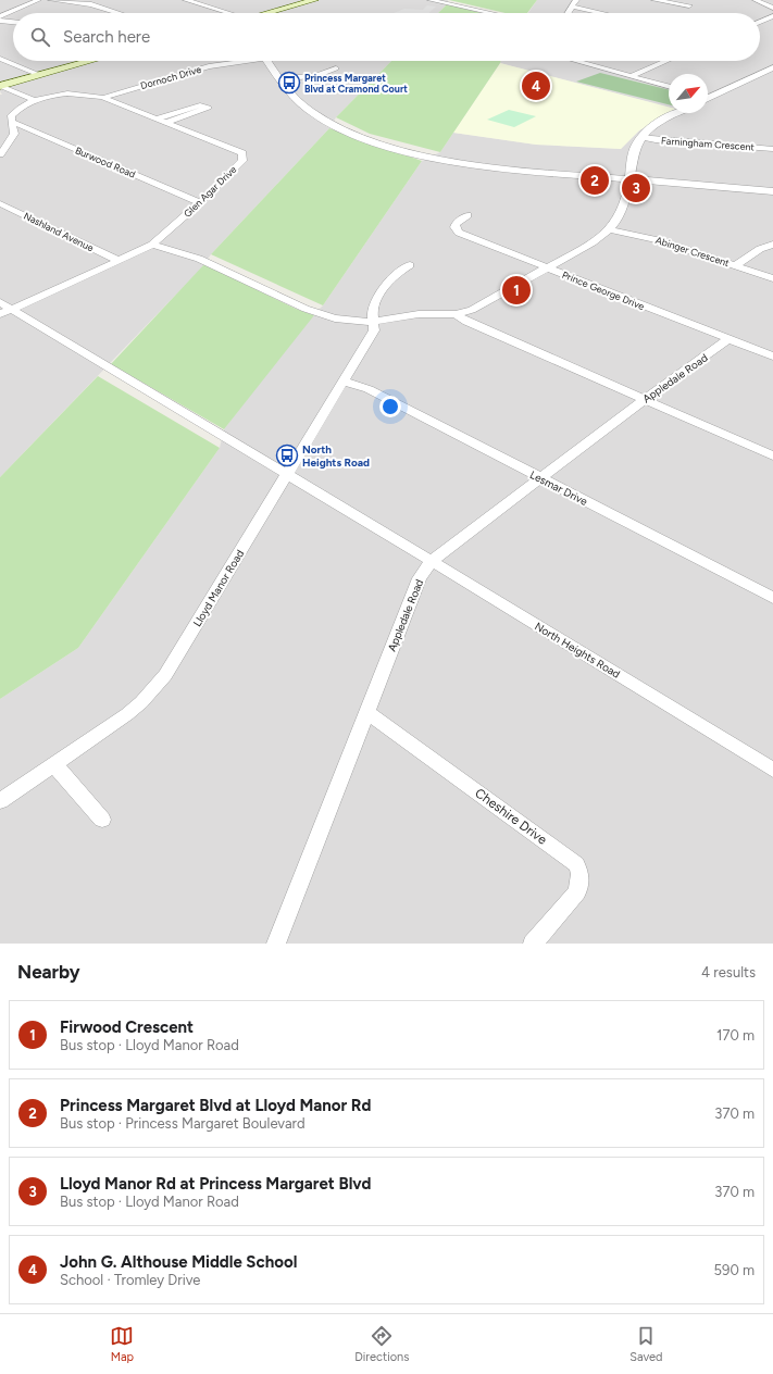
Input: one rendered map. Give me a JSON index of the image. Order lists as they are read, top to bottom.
{
  "streets": {
    "street": [
      "Dornoch Drive",
      "Farningham Crescent",
      "Burwood Road",
      "Glen Agar Drive",
      "Nashland Avenue",
      "Abinger Crescent",
      "Prince George Drive",
      "Appledale Road",
      "Lesmar Drive",
      "Lloyd Manor Road",
      "North Heights Road",
      "Cheshire Drive"
    ]
  },
  "crossings": [
    ["Dornoch Drive", "Glen Agar Drive"],
    ["Burwood Road", "Glen Agar Drive"],
    ["Glen Agar Drive", "Nashland Avenue"],
    ["Glen Agar Drive", "North Heights Road"],
    ["Prince George Drive", "Appledale Road"],
    ["Appledale Road", "Lesmar Drive"],
    ["Appledale Road", "North Heights Road"],
    ["Appledale Road", "Cheshire Drive"],
    ["Lesmar Drive", "Lloyd Manor Road"],
    ["Lloyd Manor Road", "North Heights Road"]
  ],
  "places": {
    "bus stop": ["Princess Margaret Blvd at Cramond Court", "North Heights Road"]
  },
  "north": "top right",
  "page": {
    "search": "Search here",
    "pins": [
      "4",
      "2",
      "3",
      "1"
    ],
    "heading": ["Nearby", "4 results"],
    "list": [
      {
        "mark": "1",
        "name": "Firwood Crescent",
        "note": "Bus stop · Lloyd Manor Road",
        "value": "170 m"
      },
      {
        "mark": "2",
        "name": "Princess Margaret Blvd at Lloyd Manor Rd",
        "note": "Bus stop · Princess Margaret Boulevard",
        "value": "370 m"
      },
      {
        "mark": "3",
        "name": "Lloyd Manor Rd at Princess Margaret Blvd",
        "note": "Bus stop · Lloyd Manor Road",
        "value": "370 m"
      },
      {
        "mark": "4",
        "name": "John G. Althouse Middle School",
        "note": "School · Tromley Drive",
        "value": "590 m"
      }
    ],
    "nav": ["Map", "Directions", "Saved"]
  }
}
